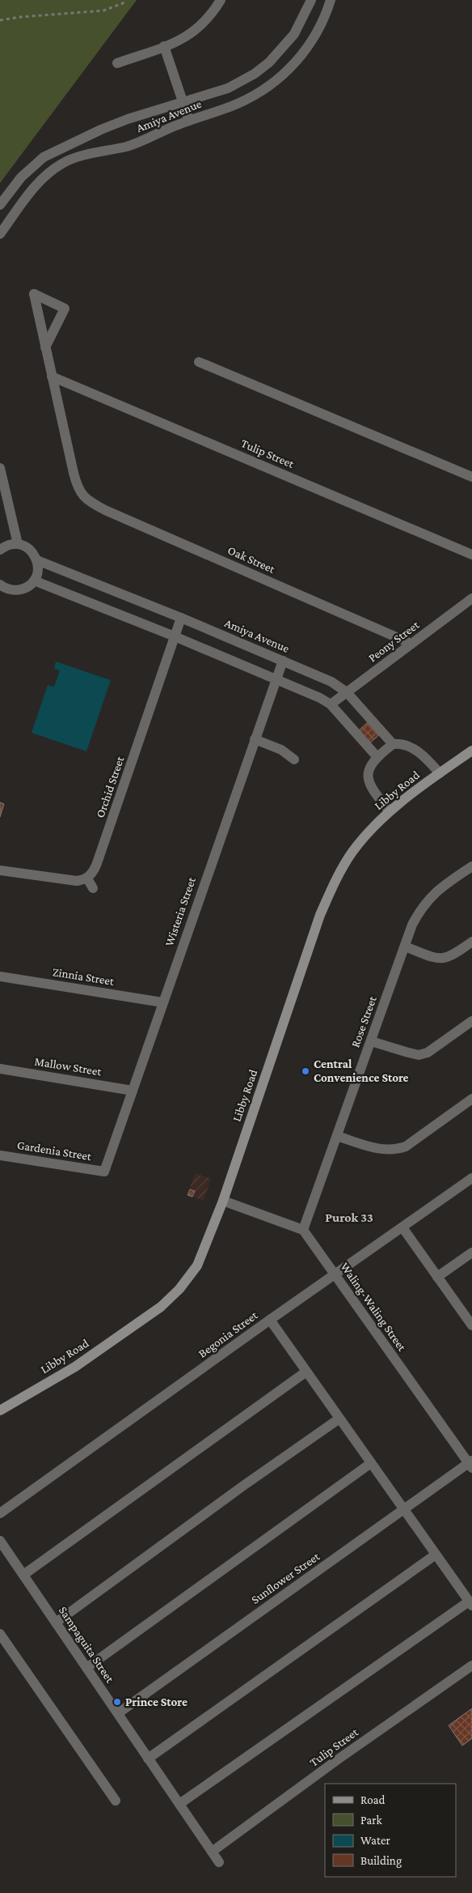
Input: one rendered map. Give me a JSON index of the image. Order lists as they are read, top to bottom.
{
  "streets": {
    "main road": ["Libby Road"],
    "street": [
      "Amiya Avenue",
      "Tulip Street",
      "Oak Street",
      "Peony Street",
      "Orchid Street",
      "Wisteria Street",
      "Zinnia Street",
      "Rose Street",
      "Mallow Street",
      "Gardenia Street",
      "Waling-Waling Street",
      "Begonia Street",
      "Sunflower Street",
      "Sampaguita Street"
    ]
  },
  "crossings": [
    ["Amiya Avenue", "Peony Street"],
    ["Amiya Avenue", "Orchid Street"],
    ["Amiya Avenue", "Wisteria Street"],
    ["Tulip Street", "Oak Street"],
    ["Tulip Street", "Sampaguita Street"],
    ["Oak Street", "Peony Street"],
    ["Wisteria Street", "Zinnia Street"],
    ["Wisteria Street", "Mallow Street"],
    ["Wisteria Street", "Gardenia Street"],
    ["Rose Street", "Waling-Waling Street"],
    ["Waling-Waling Street", "Begonia Street"],
    ["Waling-Waling Street", "Sunflower Street"],
    ["Sunflower Street", "Sampaguita Street"]
  ],
  "districts": ["Purok 33"],
  "places": ["Central Convenience Store", "Prince Store"],
  "legend": [
    "Road",
    "Park",
    "Water",
    "Building"
  ]
}
